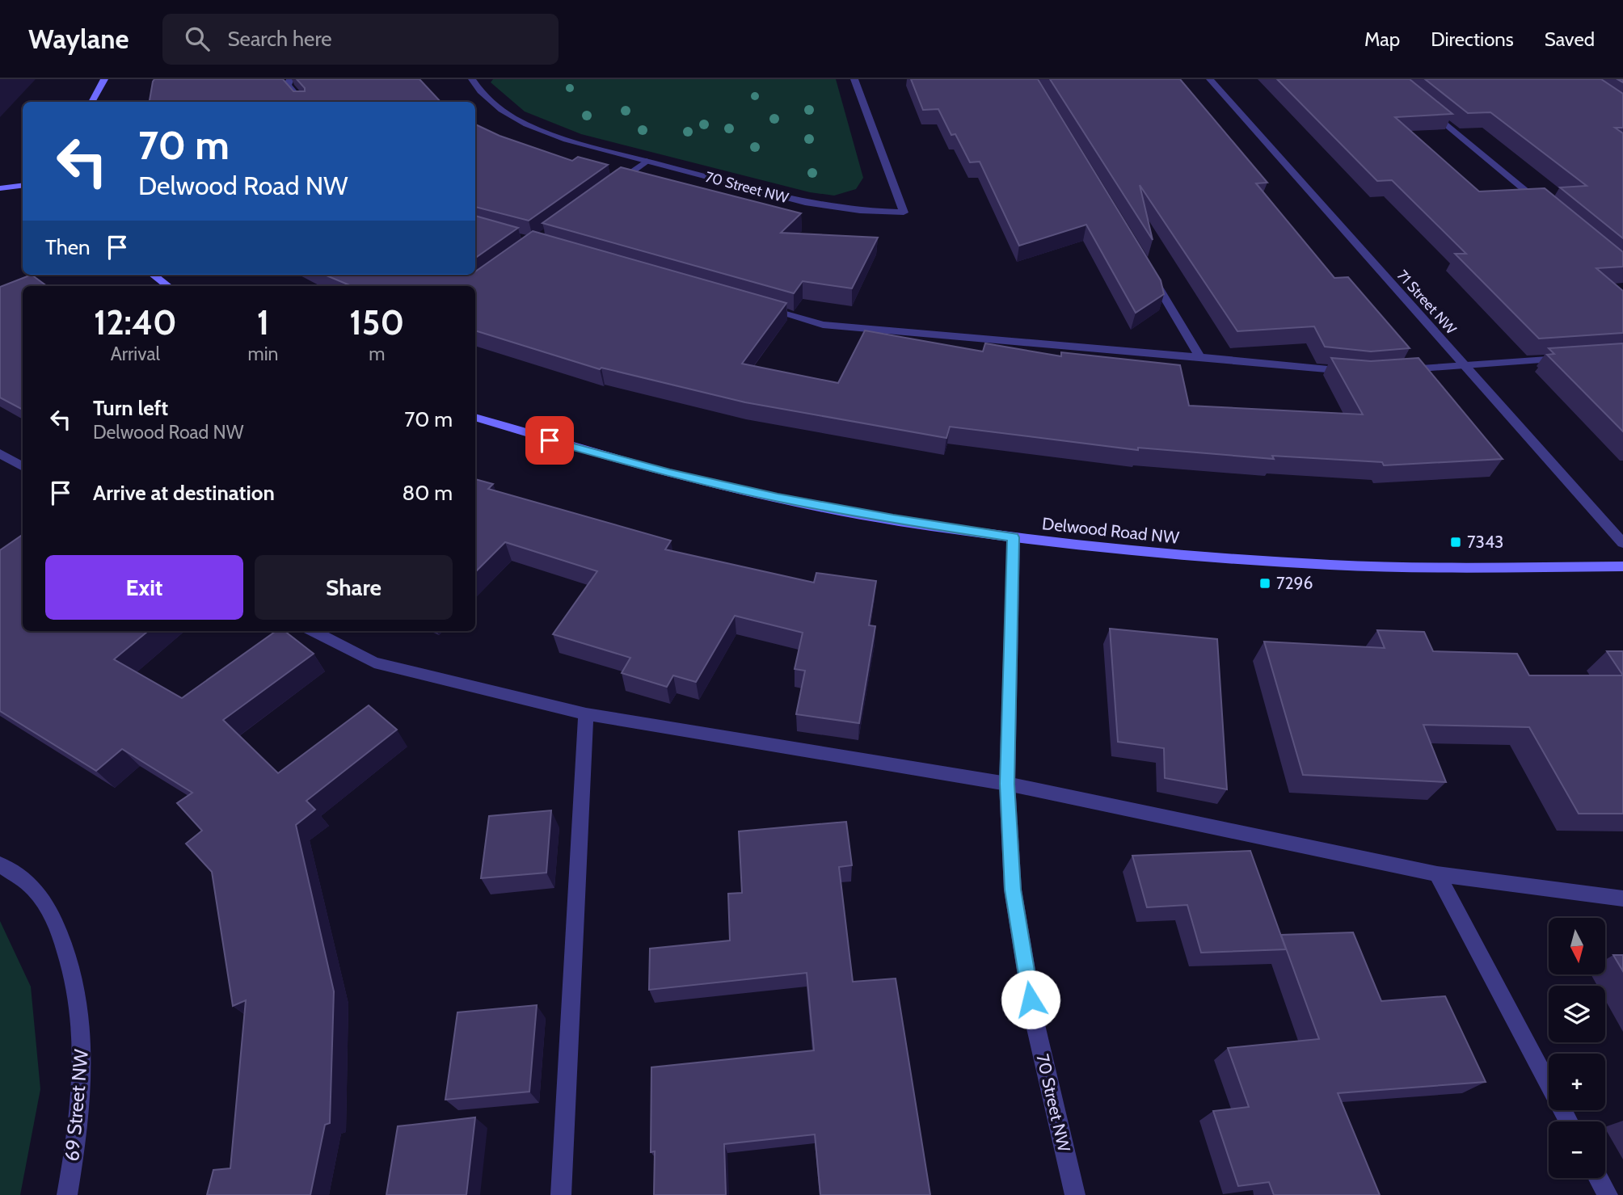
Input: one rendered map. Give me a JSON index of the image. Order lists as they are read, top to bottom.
{
  "streets": {
    "street": [
      "70 Street NW",
      "71 Street NW",
      "Delwood Road NW",
      "69 Street NW"
    ]
  },
  "crossings": [
    ["70 Street NW", "Delwood Road NW"]
  ],
  "places": {
    "transit": ["7343", "7296"]
  },
  "north": "bottom",
  "page": {
    "header": "Waylane",
    "search": "Search here",
    "nav": ["Map", "Directions", "Saved"],
    "turn": ["70 m", "Delwood Road NW"],
    "then": "Then",
    "eta": [
      "12:40",
      "Arrival",
      "1",
      "min",
      "150",
      "m"
    ],
    "list": [
      {
        "name": "Turn left",
        "note": "Delwood Road NW",
        "value": "70 m"
      },
      {
        "name": "Arrive at destination",
        "value": "80 m"
      }
    ],
    "buttons": ["Exit", "Share"],
    "map_buttons": ["+", "−"]
  }
}
